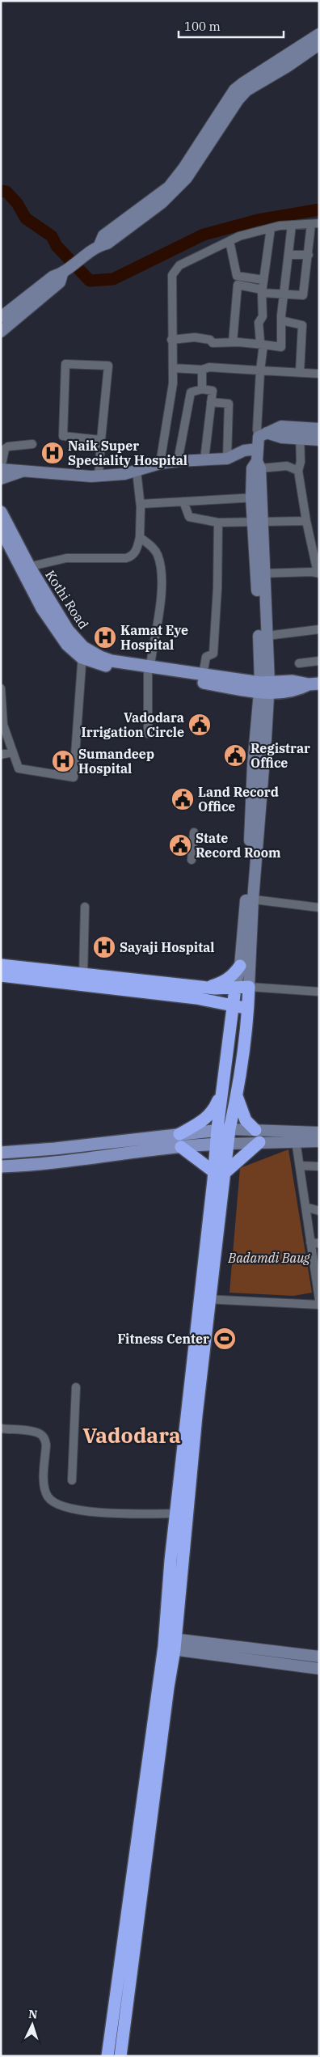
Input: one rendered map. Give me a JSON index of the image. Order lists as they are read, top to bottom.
{
  "streets": {
    "main road": ["Kothi Road"]
  },
  "districts": ["Vadodara"],
  "parks": ["Badamdi Baug"],
  "places": {
    "hospital": [
      "Naik Super Speciality Hospital",
      "Kamat Eye Hospital",
      "Sumandeep Hospital",
      "Sayaji Hospital"
    ],
    "public building": [
      "Vadodara Irrigation Circle",
      "Registrar Office",
      "Land Record Office",
      "State Record Room"
    ],
    "sports": ["Fitness Center"]
  },
  "scale_bar": "100 m",
  "north": "top"
}
